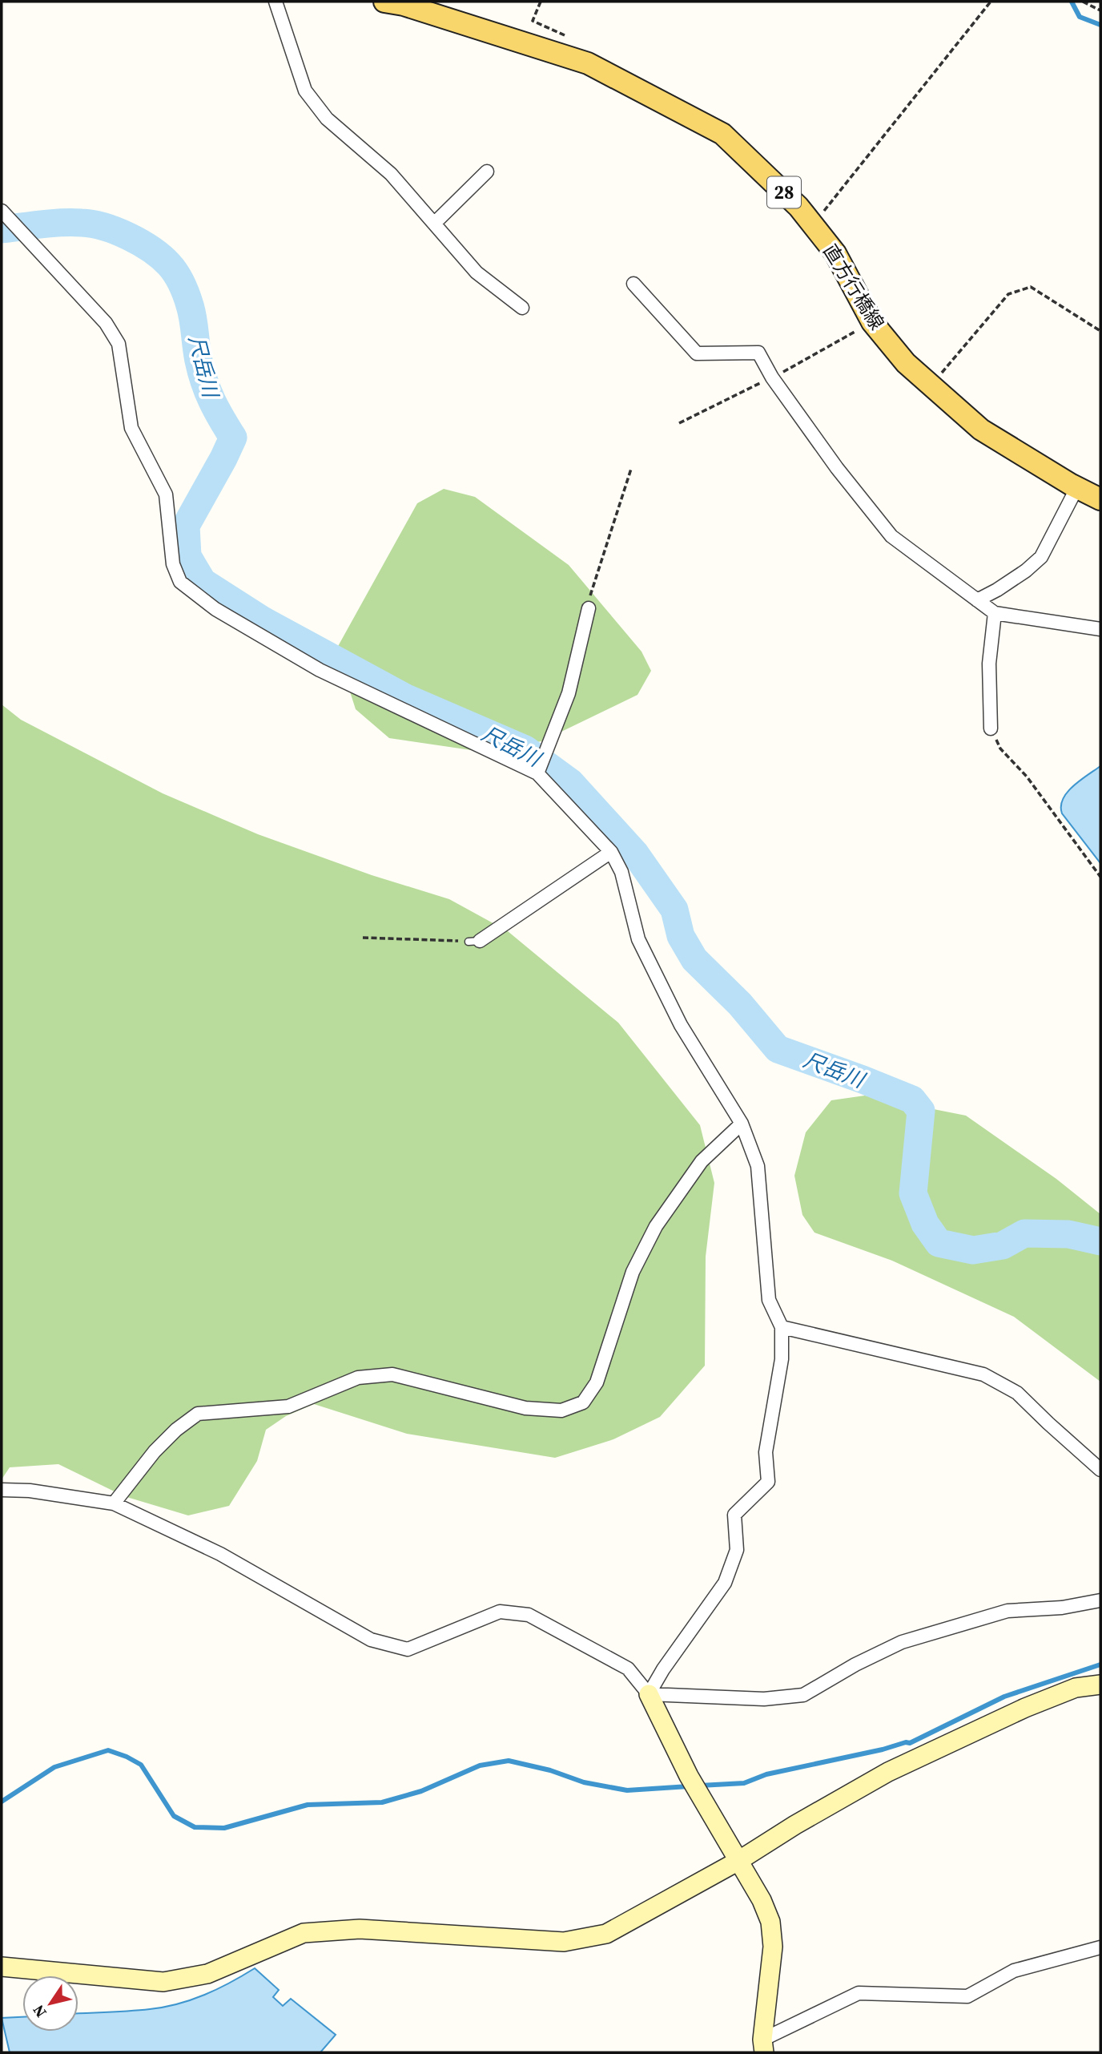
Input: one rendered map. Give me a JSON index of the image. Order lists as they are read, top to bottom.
{
  "streets": {
    "main road": ["28", "直方行橋線"]
  },
  "water": ["尺岳川"],
  "north": "bottom left"
}
